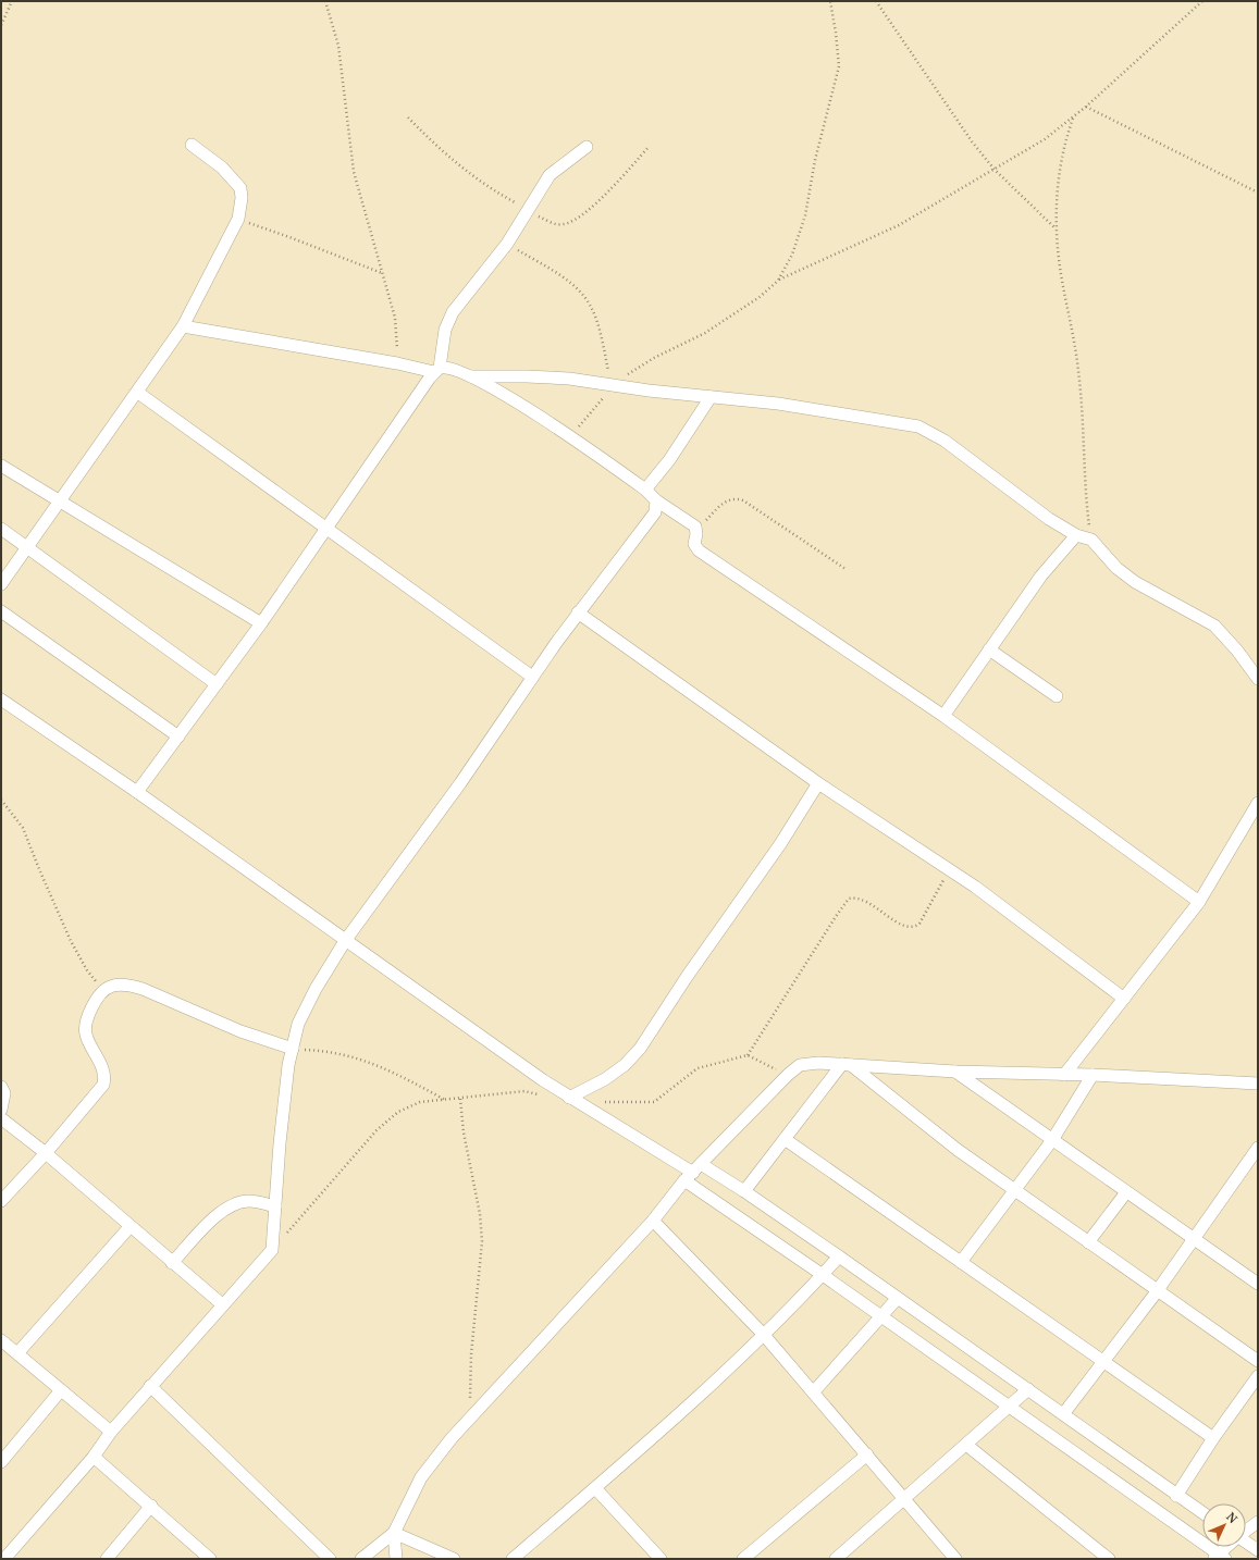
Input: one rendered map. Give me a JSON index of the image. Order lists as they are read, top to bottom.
{
  "north": "top right"
}
